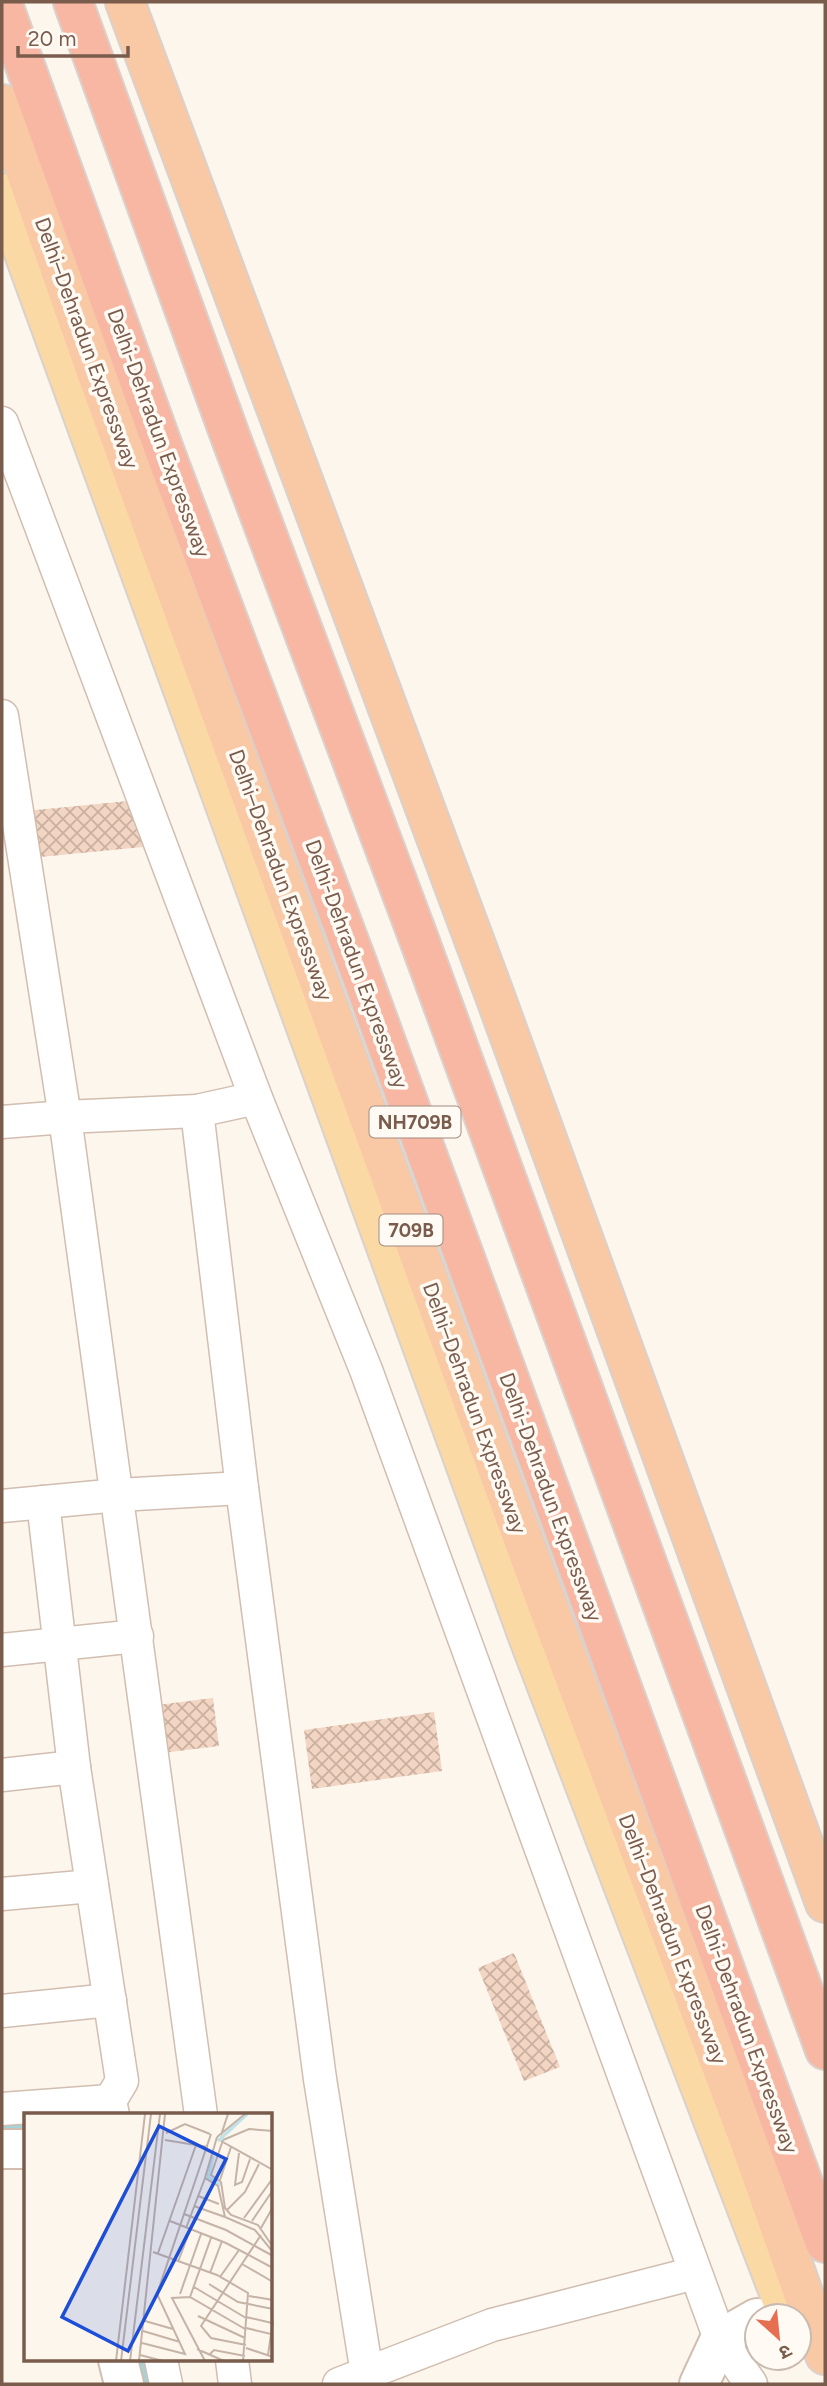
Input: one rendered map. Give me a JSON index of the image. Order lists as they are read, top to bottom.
{
  "streets": {
    "highway": [
      "Delhi–Dehradun Expressway",
      "Delhi-Dehradun Expressway",
      "NH709B",
      "709B"
    ]
  },
  "scale_bar": "20 m",
  "north": "bottom right"
}
